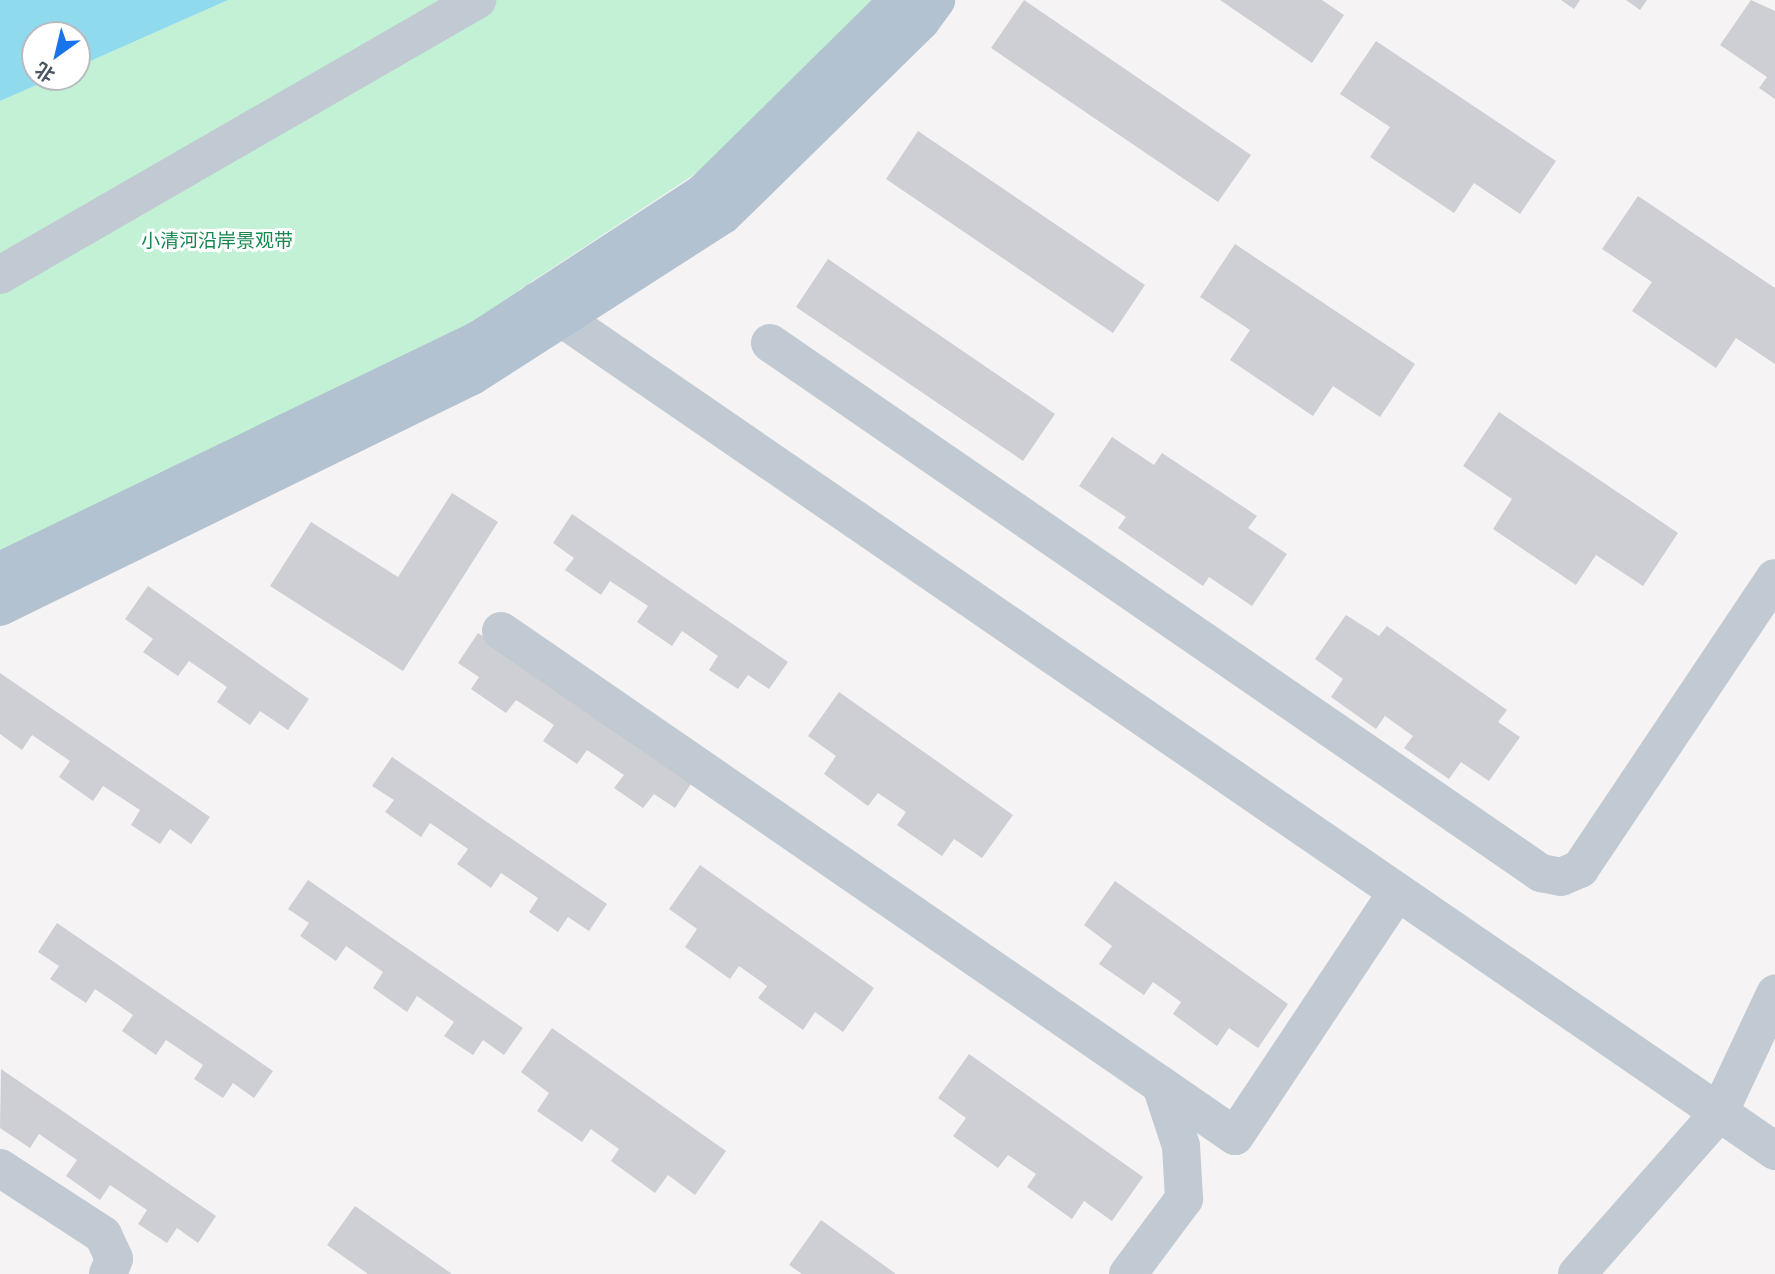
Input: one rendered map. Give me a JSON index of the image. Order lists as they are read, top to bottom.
{
  "parks": ["小清河沿岸景观带"],
  "north": "bottom left"
}
